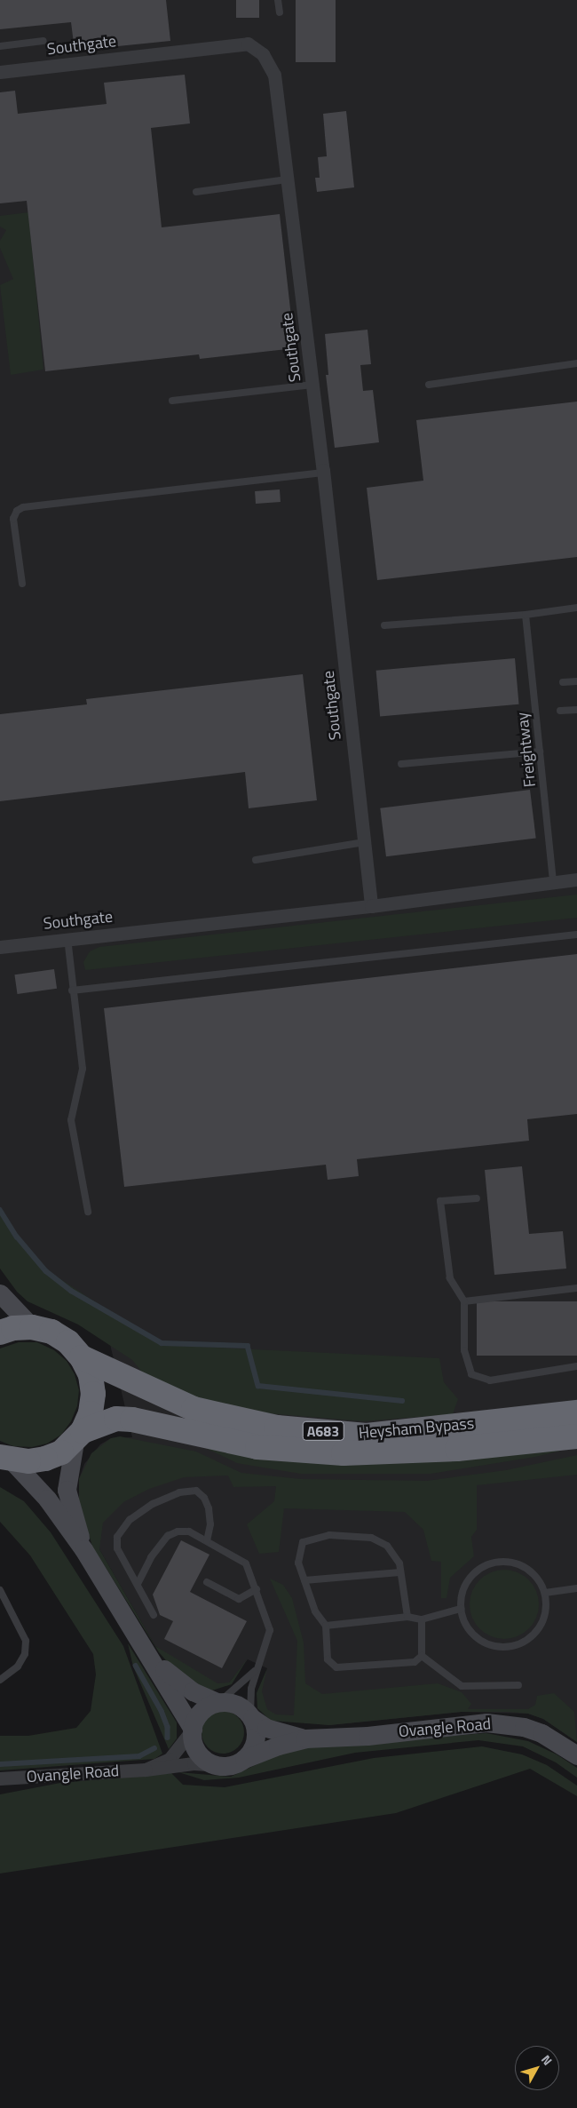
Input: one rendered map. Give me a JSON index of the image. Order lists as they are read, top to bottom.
{
  "streets": {
    "highway": ["Heysham Bypass", "A683"],
    "main road": ["Ovangle Road"],
    "street": ["Southgate"],
    "lane": ["Freightway"]
  },
  "crossings": [
    ["Southgate", "Freightway"],
    ["Heysham Bypass", "A683"]
  ],
  "north": "top right"
}
